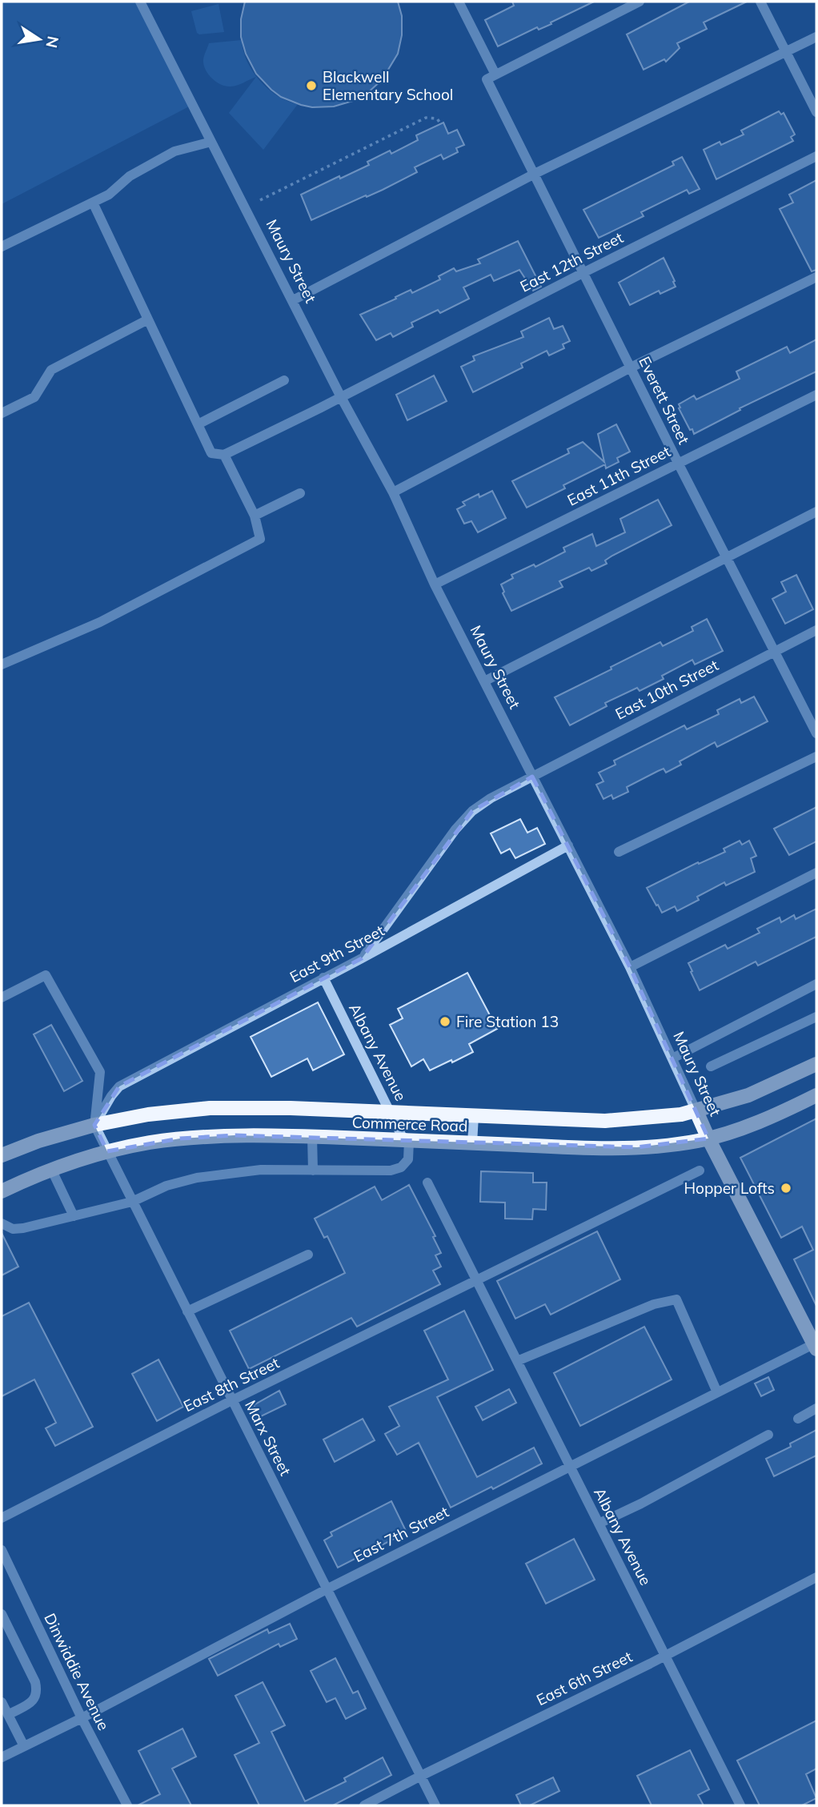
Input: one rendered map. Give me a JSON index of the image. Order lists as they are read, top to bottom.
{
  "streets": {
    "main road": ["Maury Street", "Commerce Road"],
    "street": [
      "East 12th Street",
      "Everett Street",
      "East 11th Street",
      "East 10th Street",
      "East 9th Street",
      "Albany Avenue",
      "East 8th Street",
      "Marx Street",
      "East 7th Street",
      "Dinwiddie Avenue",
      "East 6th Street"
    ]
  },
  "crossings": [
    ["Maury Street", "East 12th Street"],
    ["Maury Street", "East 11th Street"],
    ["Maury Street", "East 10th Street"],
    ["Maury Street", "East 9th Street"],
    ["Maury Street", "Commerce Road"],
    ["Maury Street", "East 7th Street"],
    ["East 12th Street", "Everett Street"],
    ["Everett Street", "East 11th Street"],
    ["Everett Street", "East 10th Street"],
    ["East 10th Street", "East 9th Street"],
    ["East 9th Street", "Albany Avenue"],
    ["East 9th Street", "Commerce Road"],
    ["East 9th Street", "Marx Street"],
    ["Albany Avenue", "Commerce Road"],
    ["Albany Avenue", "East 8th Street"],
    ["Albany Avenue", "East 7th Street"],
    ["Albany Avenue", "East 6th Street"],
    ["Commerce Road", "Marx Street"],
    ["East 8th Street", "Marx Street"],
    ["Marx Street", "East 7th Street"],
    ["Marx Street", "East 6th Street"],
    ["East 7th Street", "Dinwiddie Avenue"]
  ],
  "places": ["Blackwell Elementary School", "Fire Station 13", "Hopper Lofts"],
  "north": "right"
}
